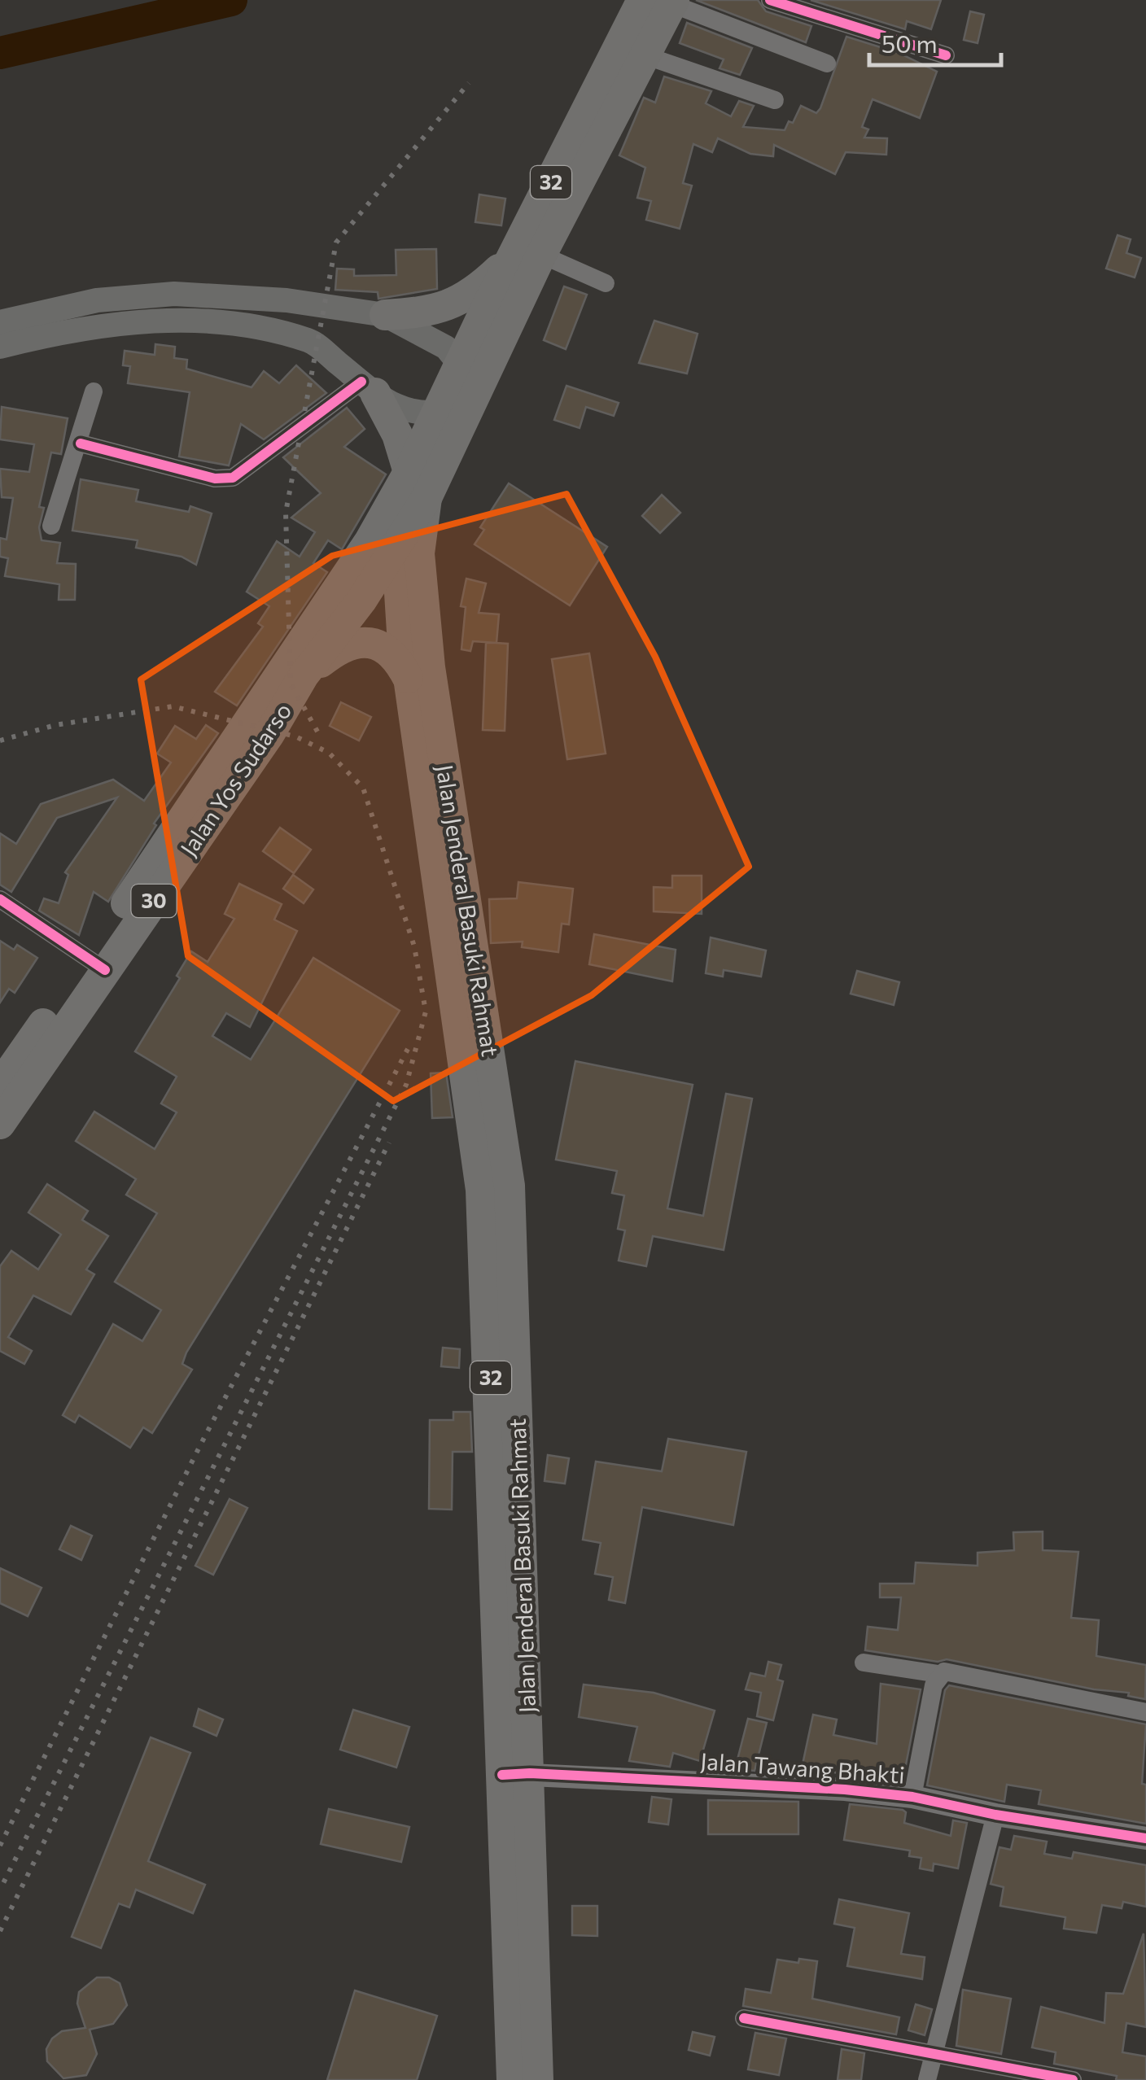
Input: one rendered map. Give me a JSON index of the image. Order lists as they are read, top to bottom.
{
  "streets": {
    "highway": [
      "32",
      "Jalan Yos Sudarso",
      "30",
      "Jalan Jenderal Basuki Rahmat"
    ],
    "street": ["Jalan Tawang Bhakti"]
  },
  "crossings": [
    ["32", "30"],
    ["32", "Jalan Jenderal Basuki Rahmat"],
    ["Jalan Yos Sudarso", "30"],
    ["30", "Jalan Jenderal Basuki Rahmat"],
    ["Jalan Jenderal Basuki Rahmat", "Jalan Tawang Bhakti"]
  ],
  "scale_bar": "50 m"
}
